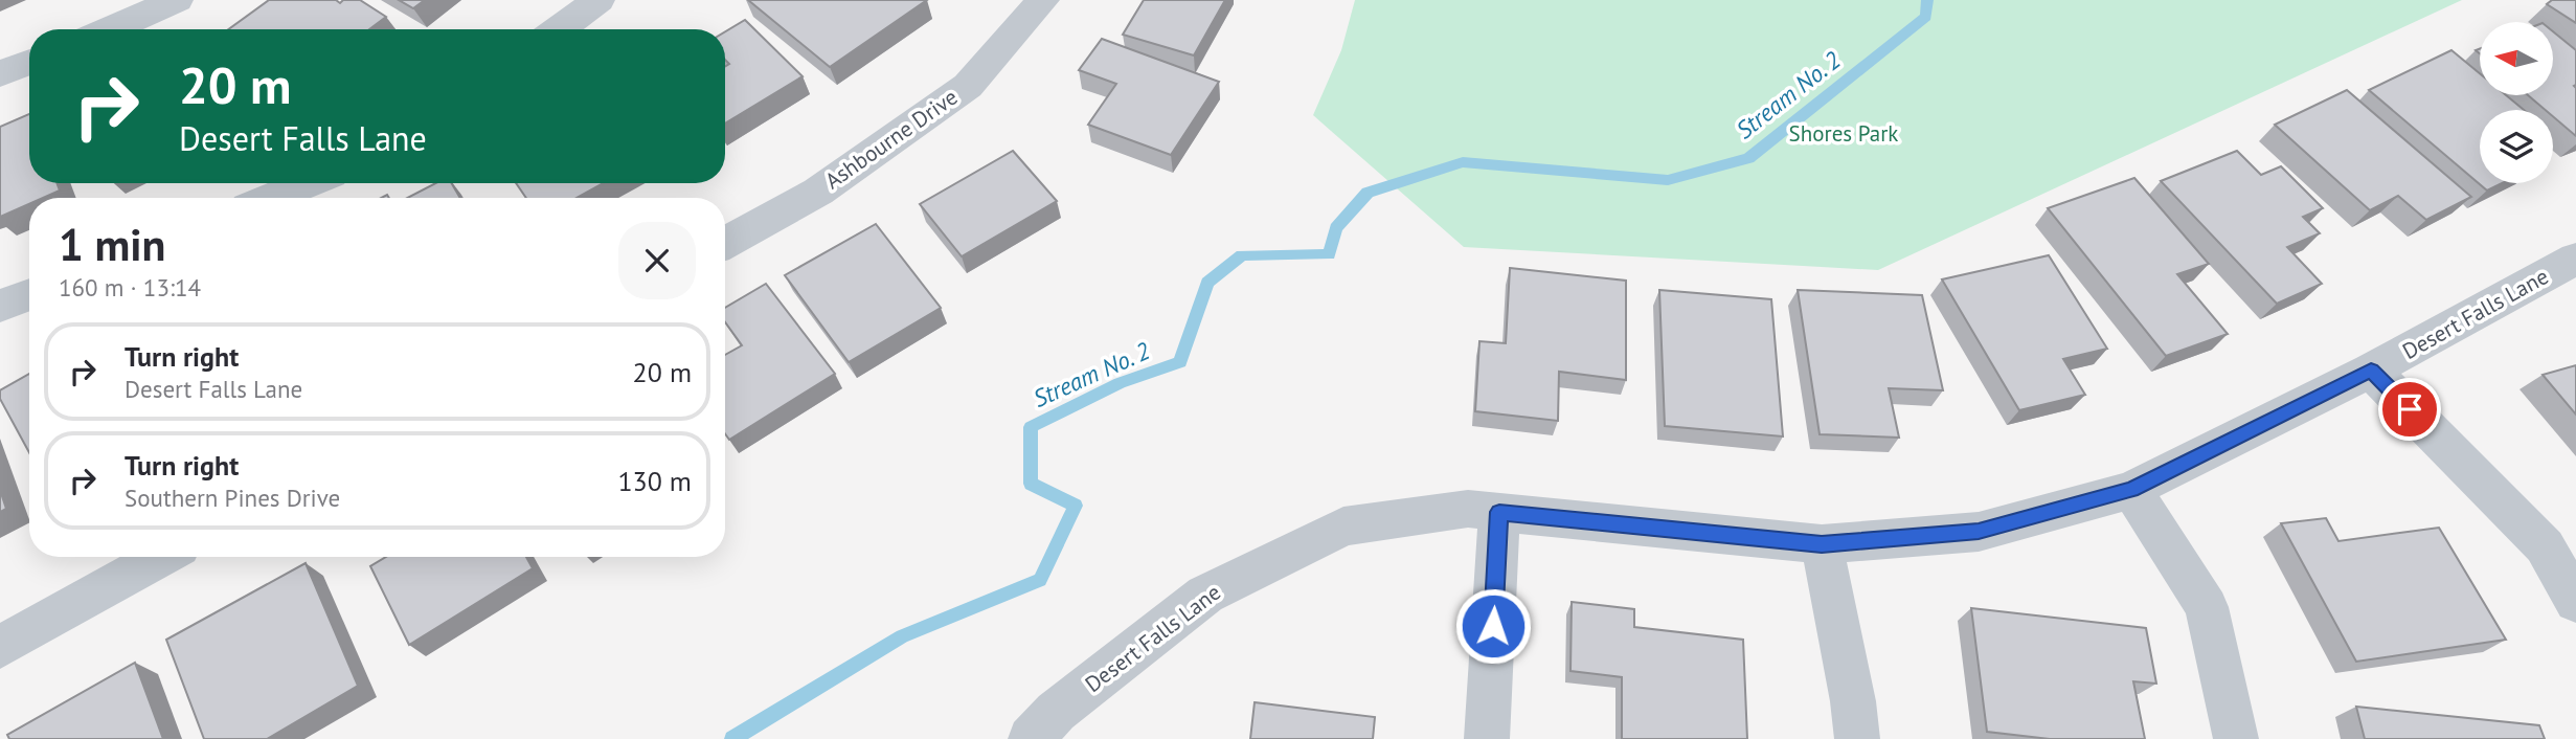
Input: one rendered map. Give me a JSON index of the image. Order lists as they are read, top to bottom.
{
  "streets": {
    "street": ["Ashbourne Drive", "Desert Falls Lane"]
  },
  "water": ["Stream No. 2"],
  "parks": ["Shores Park"],
  "north": "left",
  "page": {
    "turn": ["20 m", "Desert Falls Lane"],
    "heading": ["1 min", "160 m · 13:14"],
    "list": [
      {
        "name": "Turn right",
        "note": "Desert Falls Lane",
        "value": "20 m"
      },
      {
        "name": "Turn right",
        "note": "Southern Pines Drive",
        "value": "130 m"
      }
    ]
  }
}
